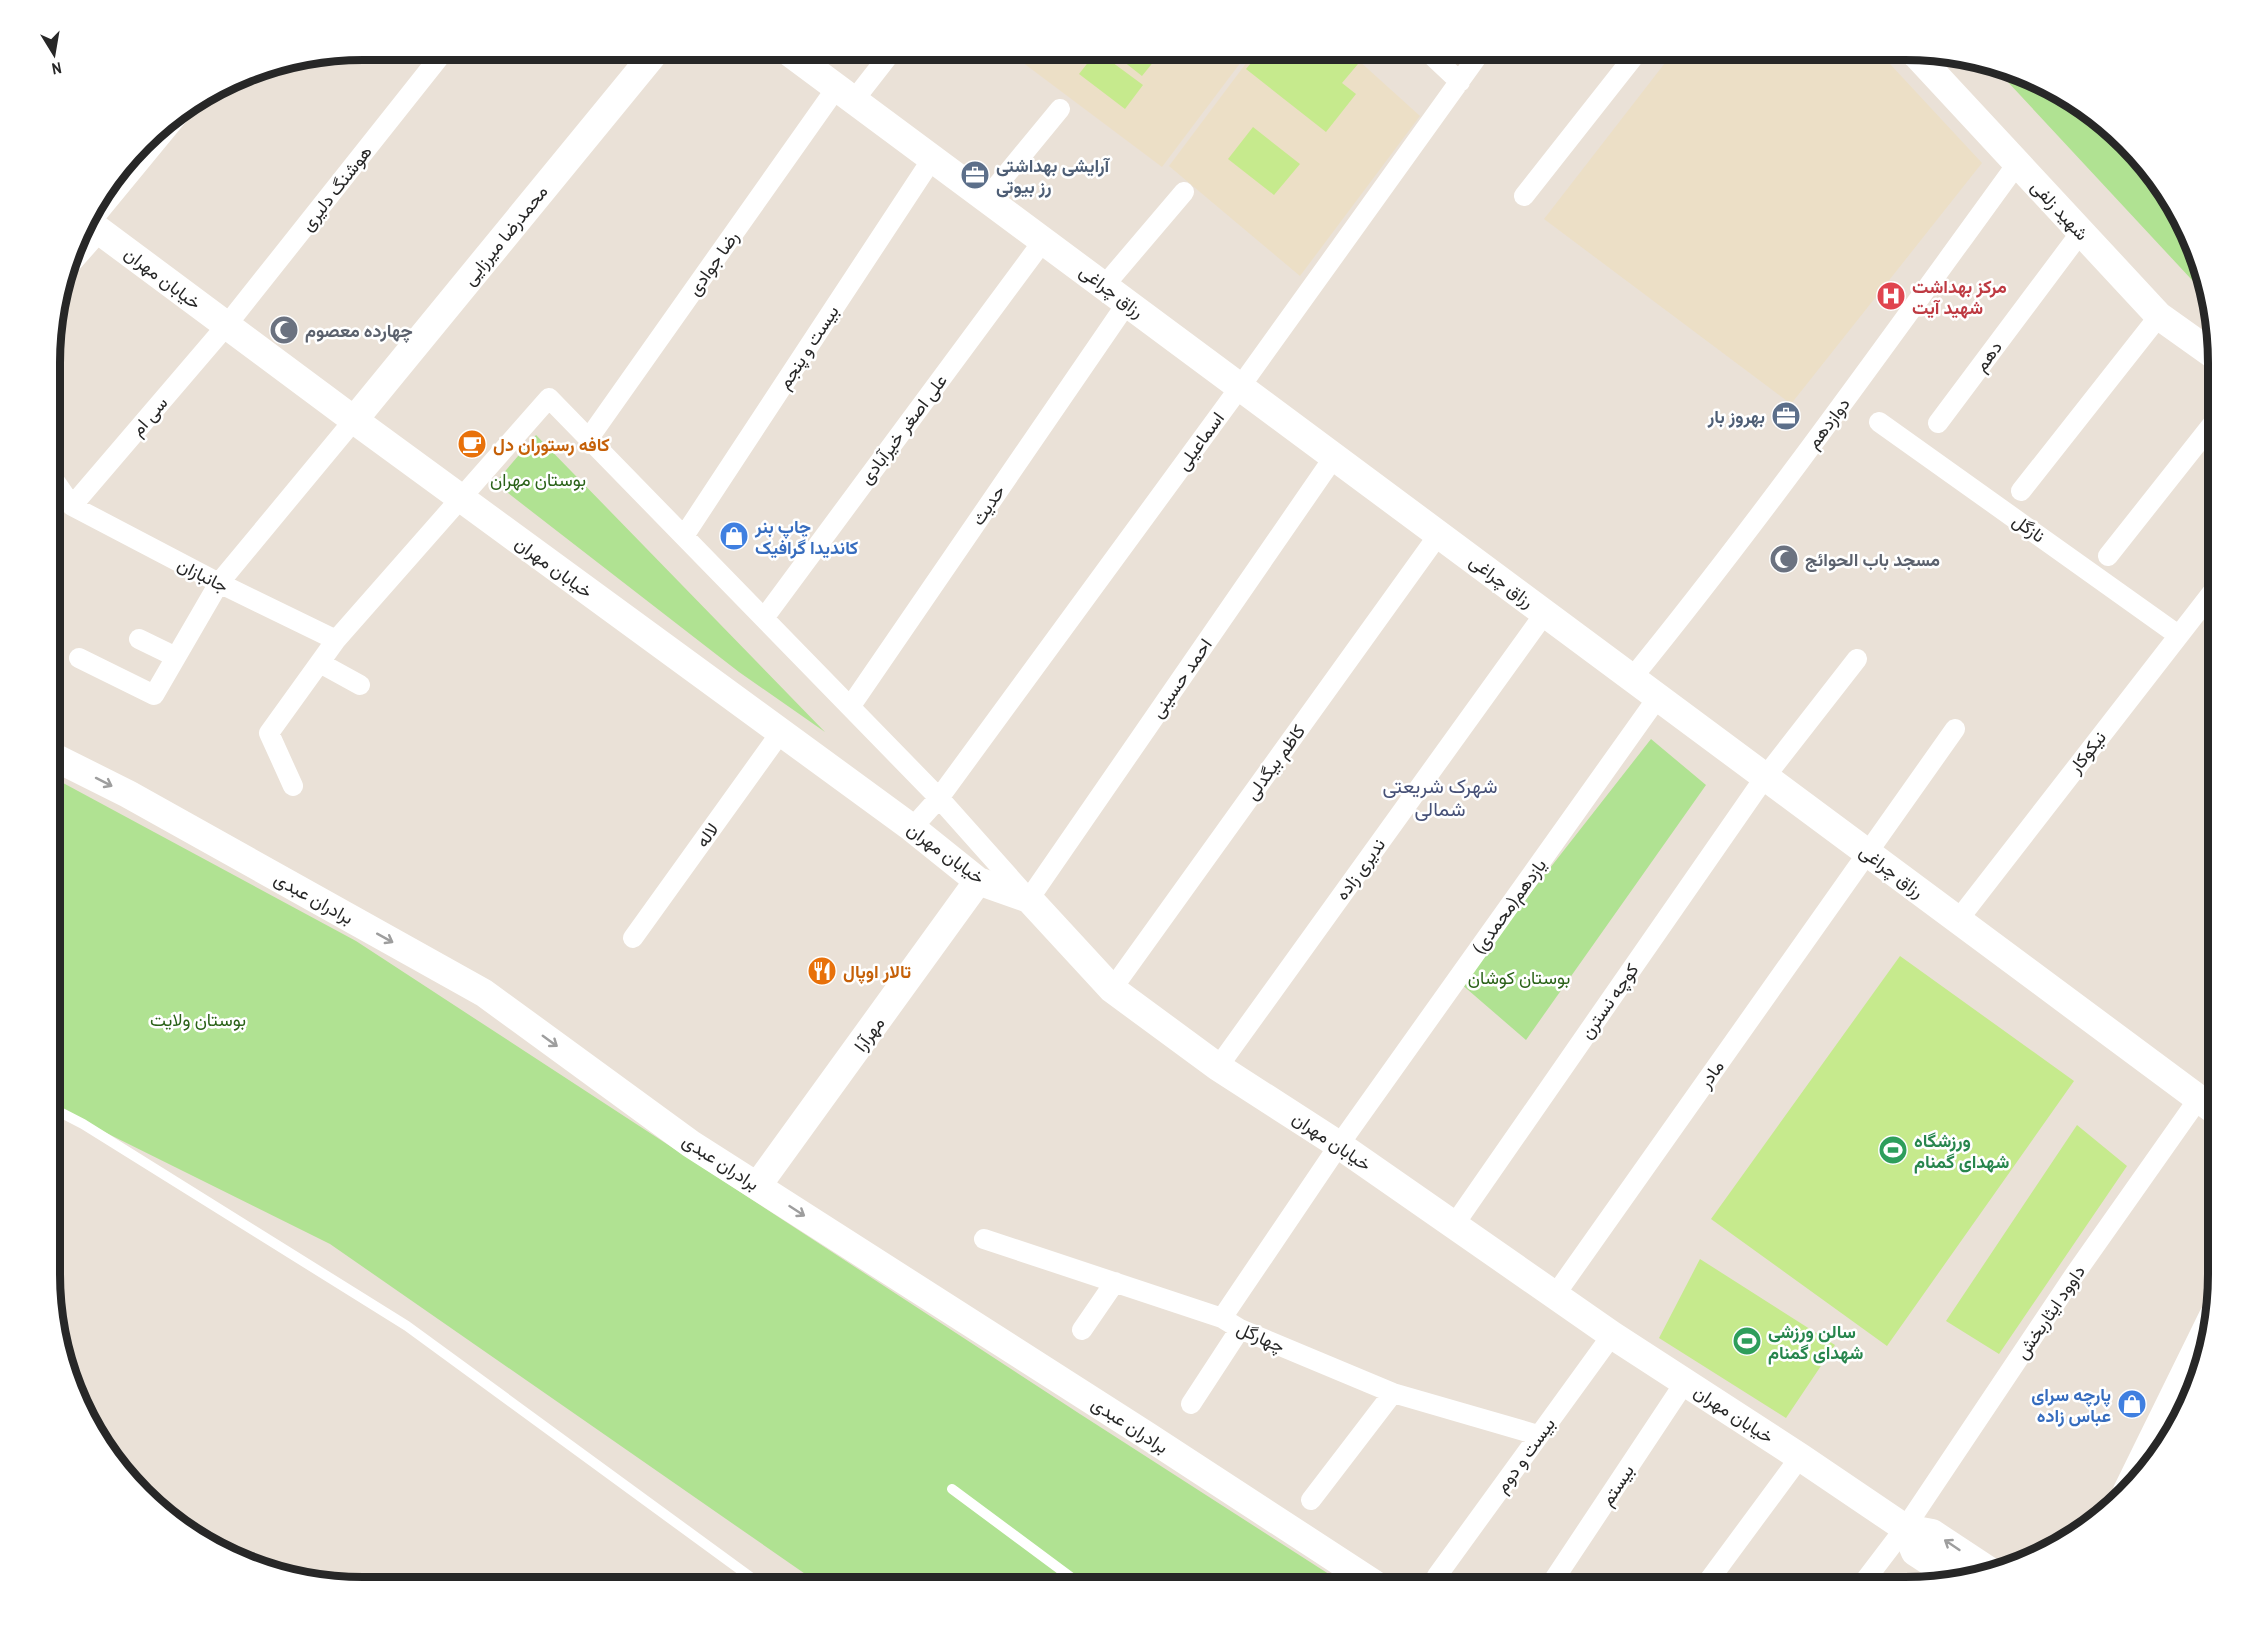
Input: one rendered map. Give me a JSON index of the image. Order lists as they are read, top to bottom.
{
  "streets": {
    "main road": [
      "شهید زلفی",
      "محمدرضا میرزایی",
      "خیابان مهران",
      "رزاق چراغی",
      "برادران عبدی",
      "مهرآرا"
    ],
    "street": [
      "هوشنگ دلیری",
      "رضا جوادی",
      "بیست و پنجم",
      "دهم",
      "سی ام",
      "دوازدهم",
      "علی اصغر خیرآبادی",
      "اسماعیلی",
      "حدیث",
      "نازگل",
      "جانبازان",
      "احمد حسینی",
      "نیکوکار",
      "کاظم بیگدلی",
      "لاله",
      "ندیری زاده",
      "یازدهم(محمدی)",
      "کوچه نسترن",
      "مادر",
      "داوود ایثاربخش",
      "چهارگل",
      "بیست و دوم",
      "بیستم"
    ]
  },
  "crossings": [
    ["هوشنگ دلیری", "خیابان مهران"],
    ["هوشنگ دلیری", "سی ام"],
    ["شهید زلفی", "دهم"],
    ["شهید زلفی", "دوازدهم"],
    ["محمدرضا میرزایی", "خیابان مهران"],
    ["رضا جوادی", "رزاق چراغی"],
    ["خیابان مهران", "سی ام"],
    ["خیابان مهران", "اسماعیلی"],
    ["خیابان مهران", "احمد حسینی"],
    ["خیابان مهران", "کاظم بیگدلی"],
    ["خیابان مهران", "لاله"],
    ["خیابان مهران", "ندیری زاده"],
    ["خیابان مهران", "یازدهم(محمدی)"],
    ["خیابان مهران", "کوچه نسترن"],
    ["خیابان مهران", "مهرآرا"],
    ["خیابان مهران", "مادر"],
    ["خیابان مهران", "داوود ایثاربخش"],
    ["خیابان مهران", "بیست و دوم"],
    ["خیابان مهران", "بیستم"],
    ["رزاق چراغی", "بیست و پنجم"],
    ["رزاق چراغی", "دوازدهم"],
    ["رزاق چراغی", "علی اصغر خیرآبادی"],
    ["رزاق چراغی", "اسماعیلی"],
    ["رزاق چراغی", "حدیث"],
    ["رزاق چراغی", "احمد حسینی"],
    ["رزاق چراغی", "نیکوکار"],
    ["رزاق چراغی", "کاظم بیگدلی"],
    ["رزاق چراغی", "ندیری زاده"],
    ["رزاق چراغی", "یازدهم(محمدی)"],
    ["رزاق چراغی", "کوچه نسترن"],
    ["رزاق چراغی", "مادر"],
    ["رزاق چراغی", "داوود ایثاربخش"],
    ["سی ام", "جانبازان"],
    ["نازگل", "نیکوکار"],
    ["برادران عبدی", "مهرآرا"],
    ["یازدهم(محمدی)", "چهارگل"],
    ["چهارگل", "بیست و دوم"]
  ],
  "one_way": ["برادران عبدی"],
  "districts": ["شهرک شریعتی شمالی"],
  "parks": ["بوستان مهران", "بوستان کوشان", "بوستان ولایت"],
  "places": {
    "office": ["آرایشی بهداشتی رز بیوتی", "بهروز بار"],
    "hospital": ["مرکز بهداشت شهید آیت"],
    "mosque": ["چهارده معصوم", "مسجد باب الحوائج"],
    "cafe": ["کافه رستوران دل"],
    "shop": ["چاپ بنر کاندیدا گرافیک", "پارچه سرای عباس زاده"],
    "restaurant": ["تالار اوپال"],
    "sports": ["ورزشگاه شهدای گمنام", "سالن ورزشی شهدای گمنام"]
  },
  "north": "bottom"
}
